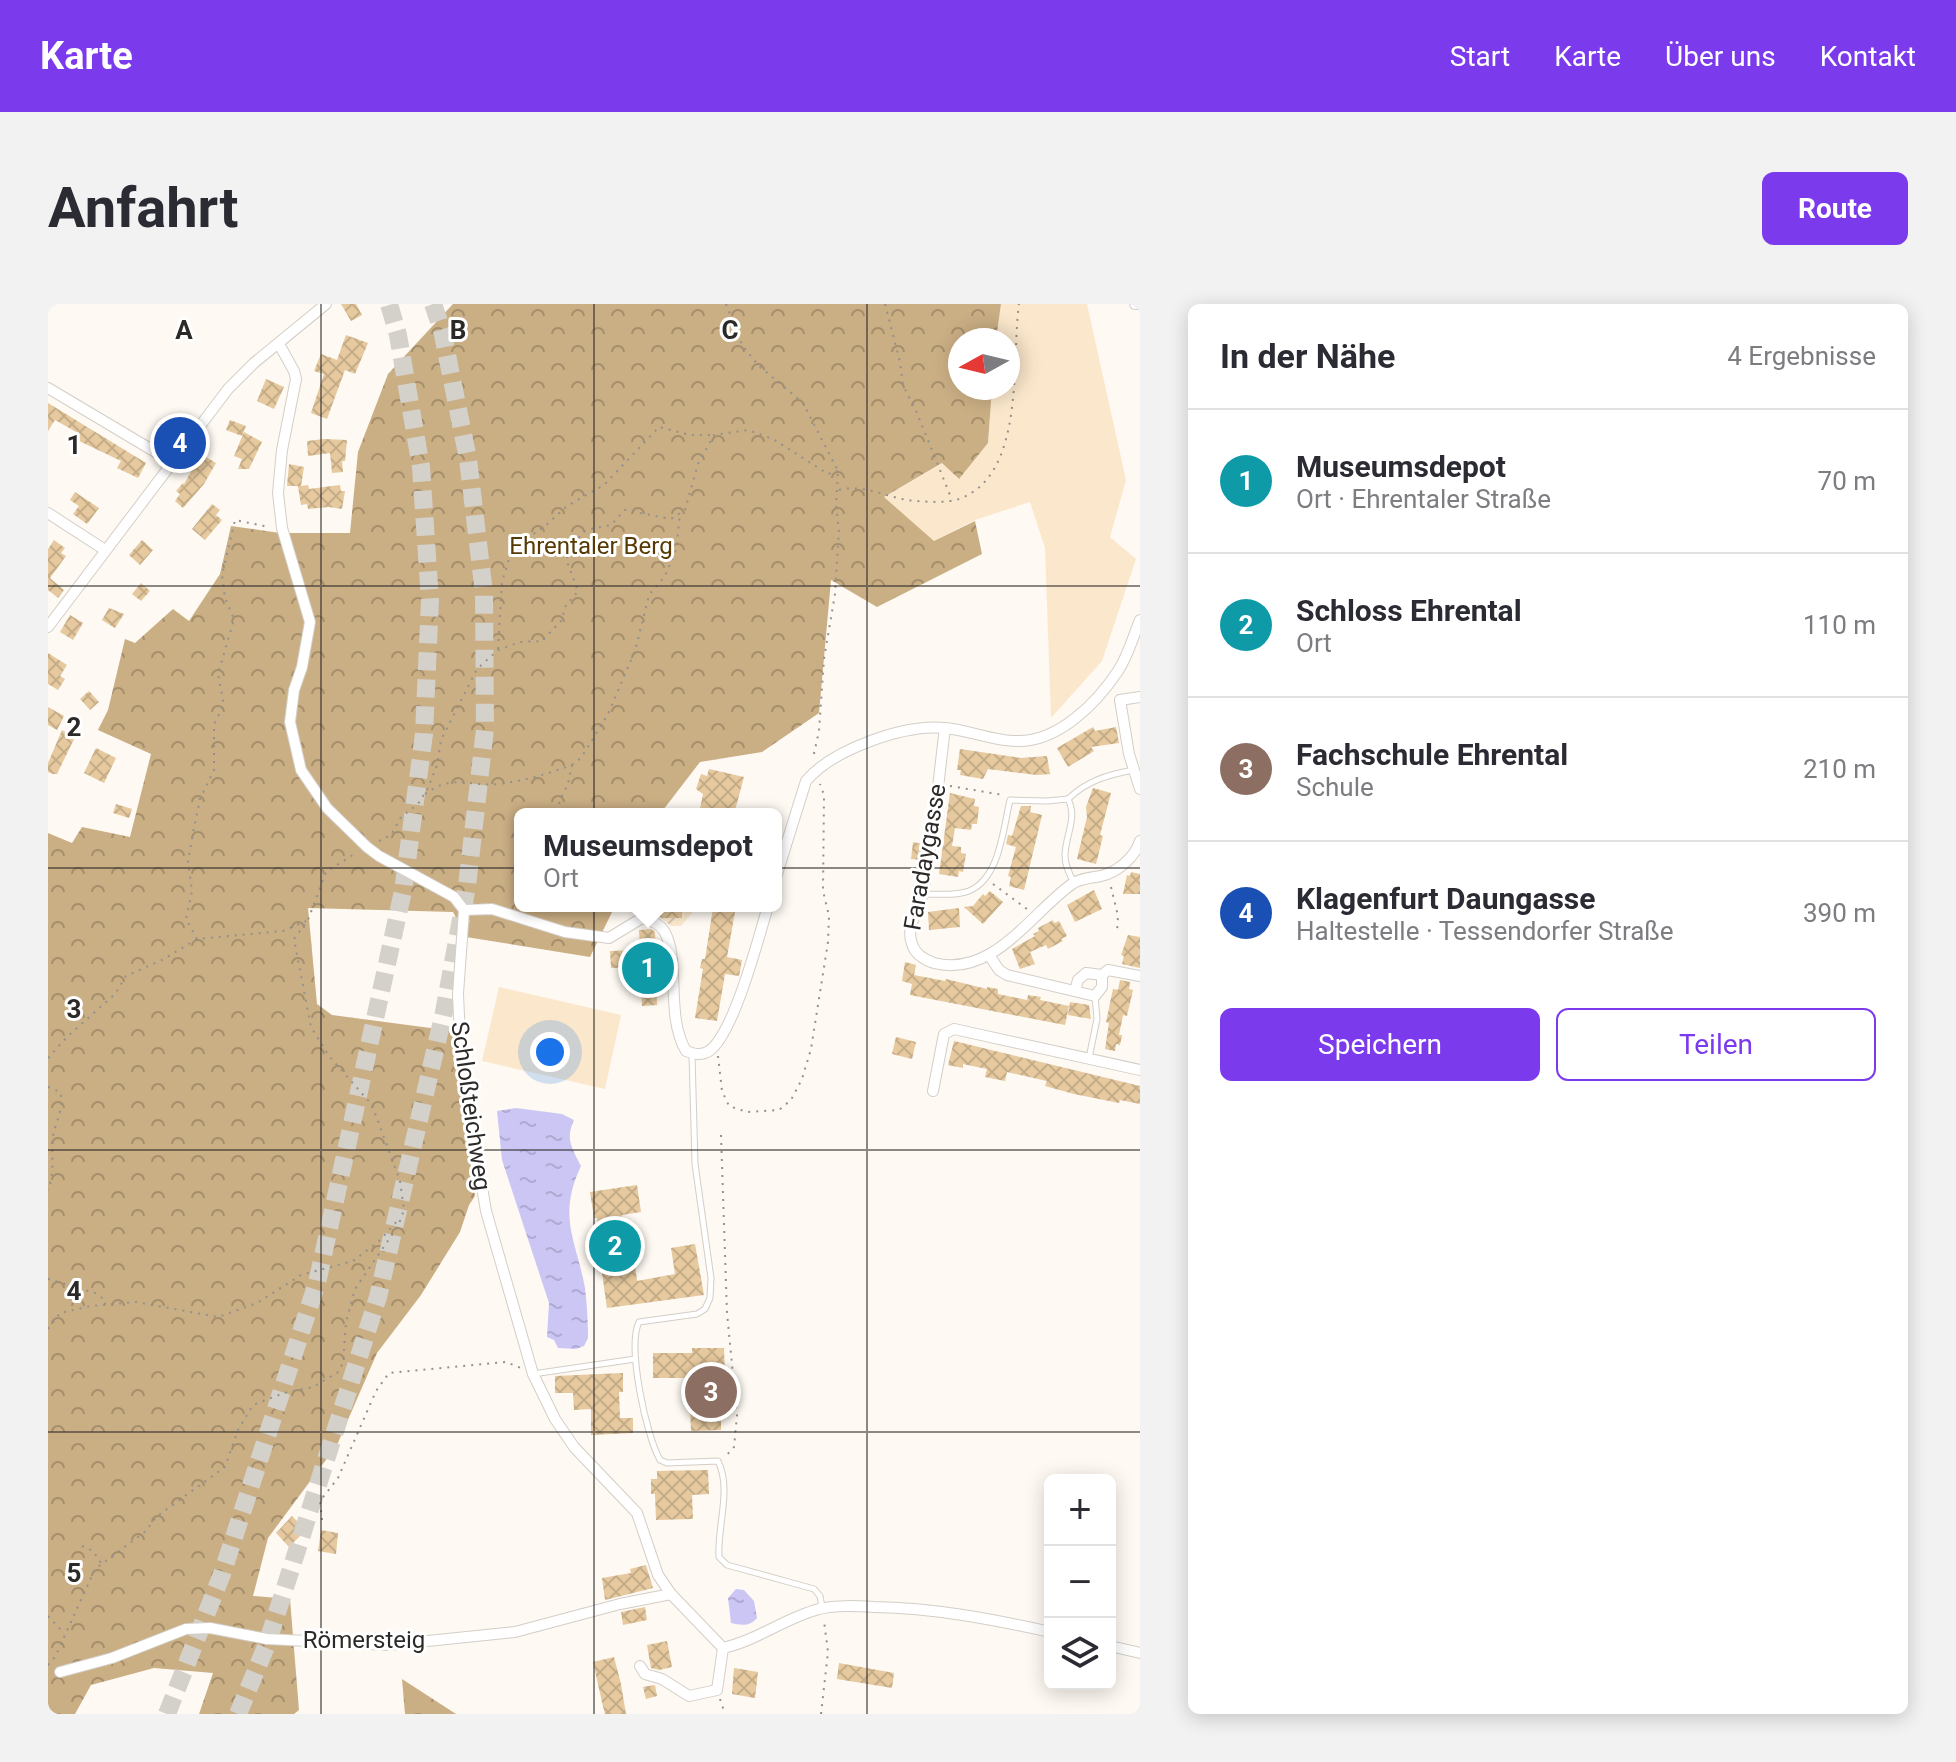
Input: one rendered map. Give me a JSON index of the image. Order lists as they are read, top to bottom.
{
  "streets": {
    "street": ["Faradaygasse", "Schloßteichweg", "Römersteig"]
  },
  "crossings": [
    ["Schloßteichweg", "Römersteig"]
  ],
  "parks": ["Ehrentaler Berg"],
  "north": "left",
  "page": {
    "header": "Karte",
    "nav": [
      "Start",
      "Karte",
      "Über uns",
      "Kontakt"
    ],
    "buttons": [
      "Route",
      ["Speichern", "Teilen"]
    ],
    "title": "Anfahrt",
    "heading": ["In der Nähe", "4 Ergebnisse"],
    "list": [
      {
        "mark": "1",
        "name": "Museumsdepot",
        "note": "Ort · Ehrentaler Straße",
        "value": "70 m"
      },
      {
        "mark": "2",
        "name": "Schloss Ehrental",
        "note": "Ort",
        "value": "110 m"
      },
      {
        "mark": "3",
        "name": "Fachschule Ehrental",
        "note": "Schule",
        "value": "210 m"
      },
      {
        "mark": "4",
        "name": "Klagenfurt Daungasse",
        "note": "Haltestelle · Tessendorfer Straße",
        "value": "390 m"
      }
    ],
    "pins": [
      "4",
      "1",
      "2",
      "3"
    ],
    "popup": ["Museumsdepot", "Ort"],
    "map_buttons": ["+", "−"]
  },
  "grid": {
    "columns": ["A", "B", "C"],
    "rows": [
      "1",
      "2",
      "3",
      "4",
      "5"
    ]
  }
}
